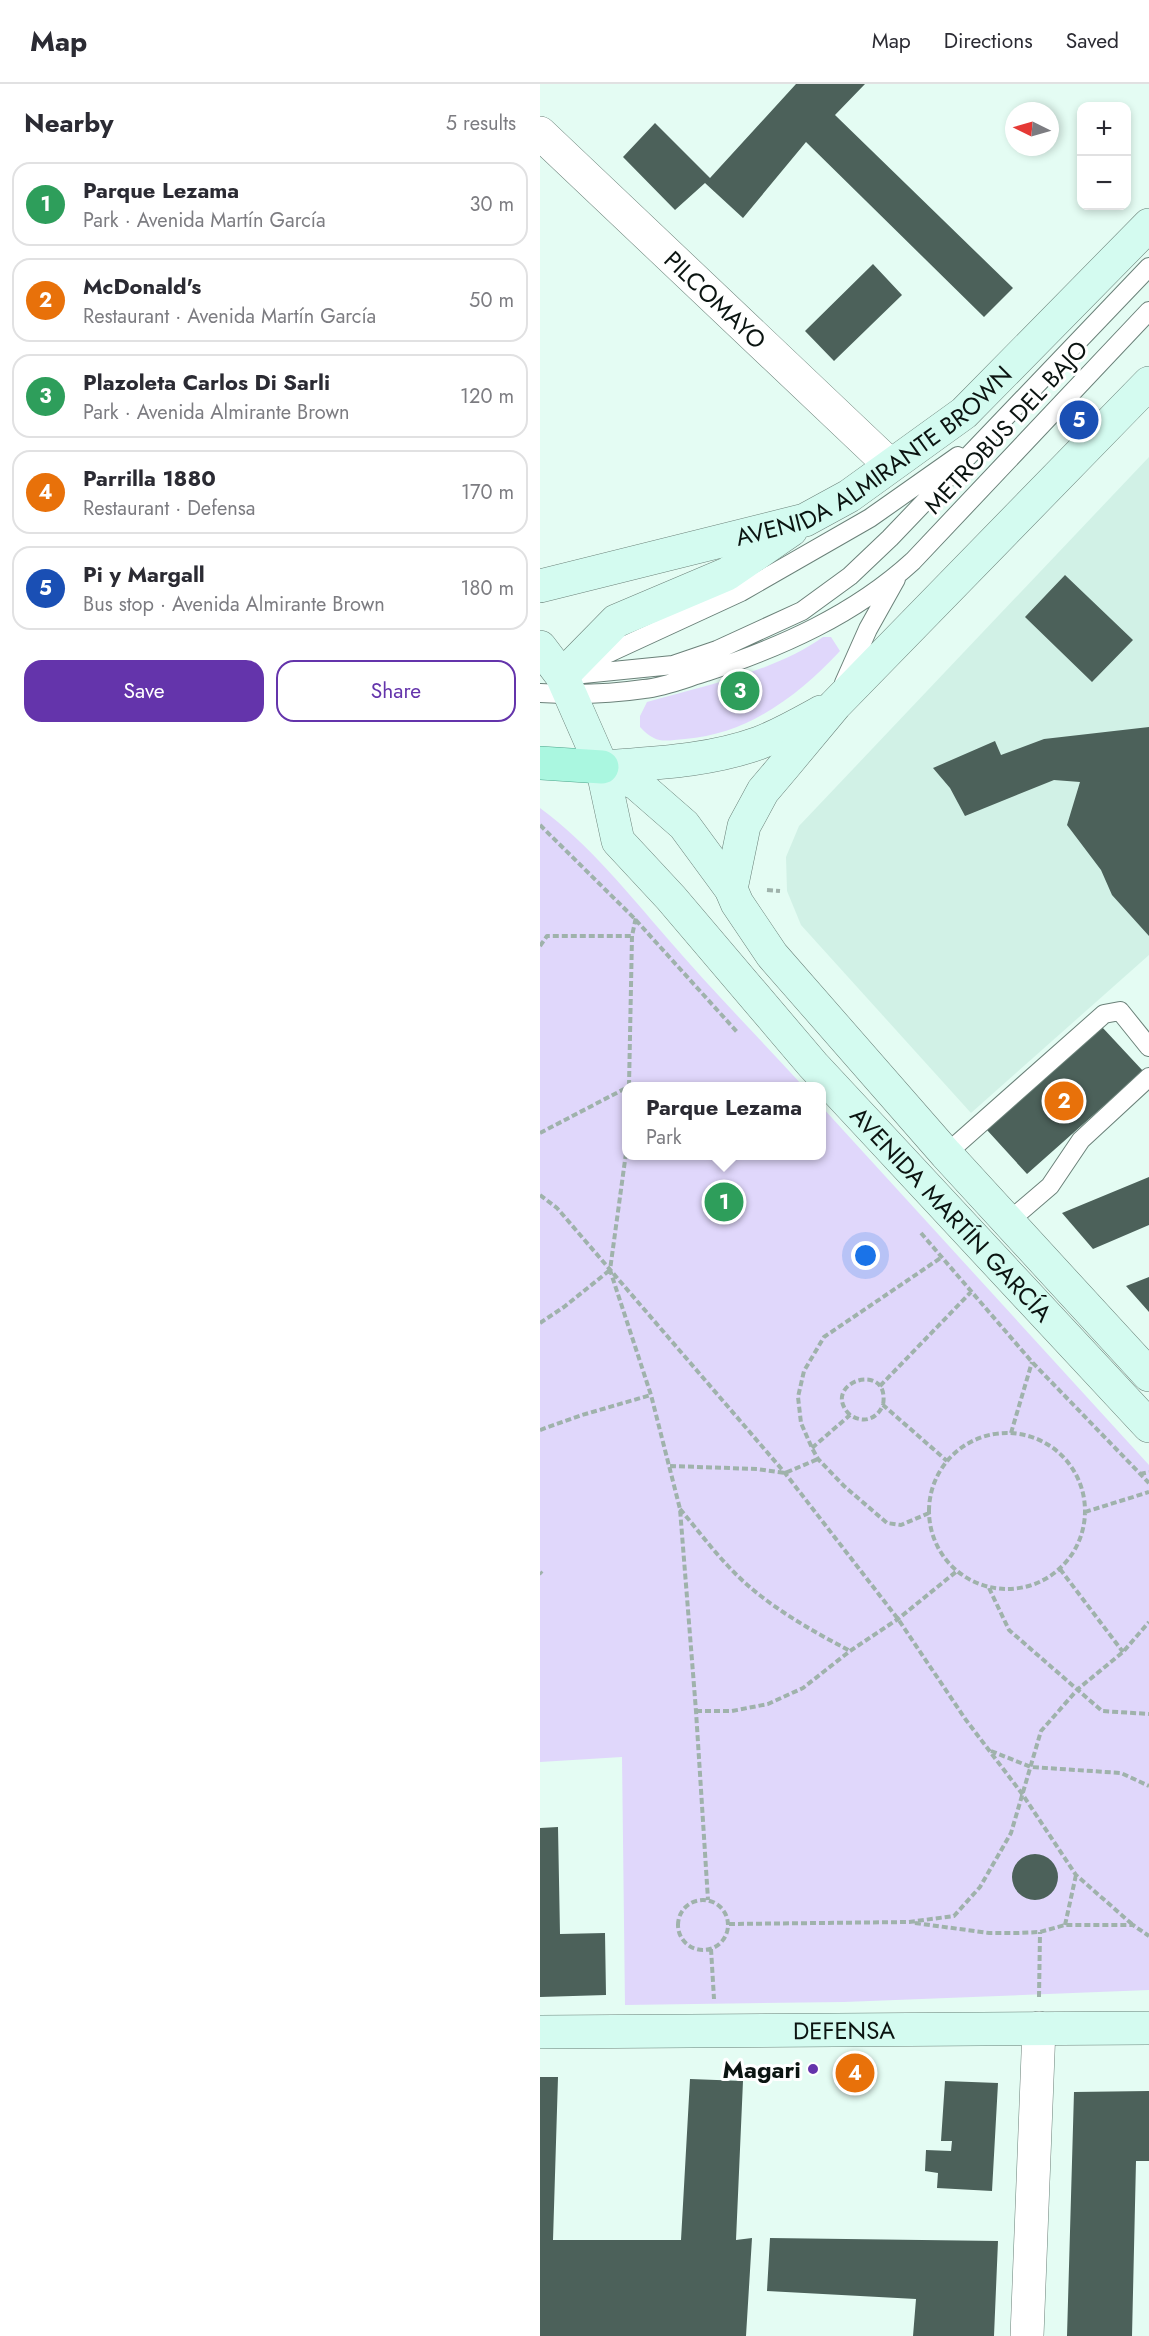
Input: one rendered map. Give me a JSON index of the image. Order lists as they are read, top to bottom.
{
  "streets": {
    "main road": ["AVENIDA ALMIRANTE BROWN", "AVENIDA MARTÍN GARCÍA", "DEFENSA"],
    "street": ["PILCOMAYO"],
    "lane": ["METROBUS DEL BAJO"]
  },
  "crossings": [
    ["PILCOMAYO", "AVENIDA ALMIRANTE BROWN"],
    ["METROBUS DEL BAJO", "AVENIDA MARTÍN GARCÍA"]
  ],
  "places": ["Magari"],
  "north": "left",
  "page": {
    "header": "Map",
    "nav": ["Map", "Directions", "Saved"],
    "heading": ["Nearby", "5 results"],
    "map_buttons": ["+", "−"],
    "list": [
      {
        "mark": "1",
        "name": "Parque Lezama",
        "note": "Park · Avenida Martín García",
        "value": "30 m"
      },
      {
        "mark": "2",
        "name": "McDonald's",
        "note": "Restaurant · Avenida Martín García",
        "value": "50 m"
      },
      {
        "mark": "3",
        "name": "Plazoleta Carlos Di Sarli",
        "note": "Park · Avenida Almirante Brown",
        "value": "120 m"
      },
      {
        "mark": "4",
        "name": "Parrilla 1880",
        "note": "Restaurant · Defensa",
        "value": "170 m"
      },
      {
        "mark": "5",
        "name": "Pi y Margall",
        "note": "Bus stop · Avenida Almirante Brown",
        "value": "180 m"
      }
    ],
    "pins": [
      "5",
      "3",
      "2",
      "1",
      "4"
    ],
    "buttons": ["Save", "Share"],
    "popup": ["Parque Lezama", "Park"]
  }
}
